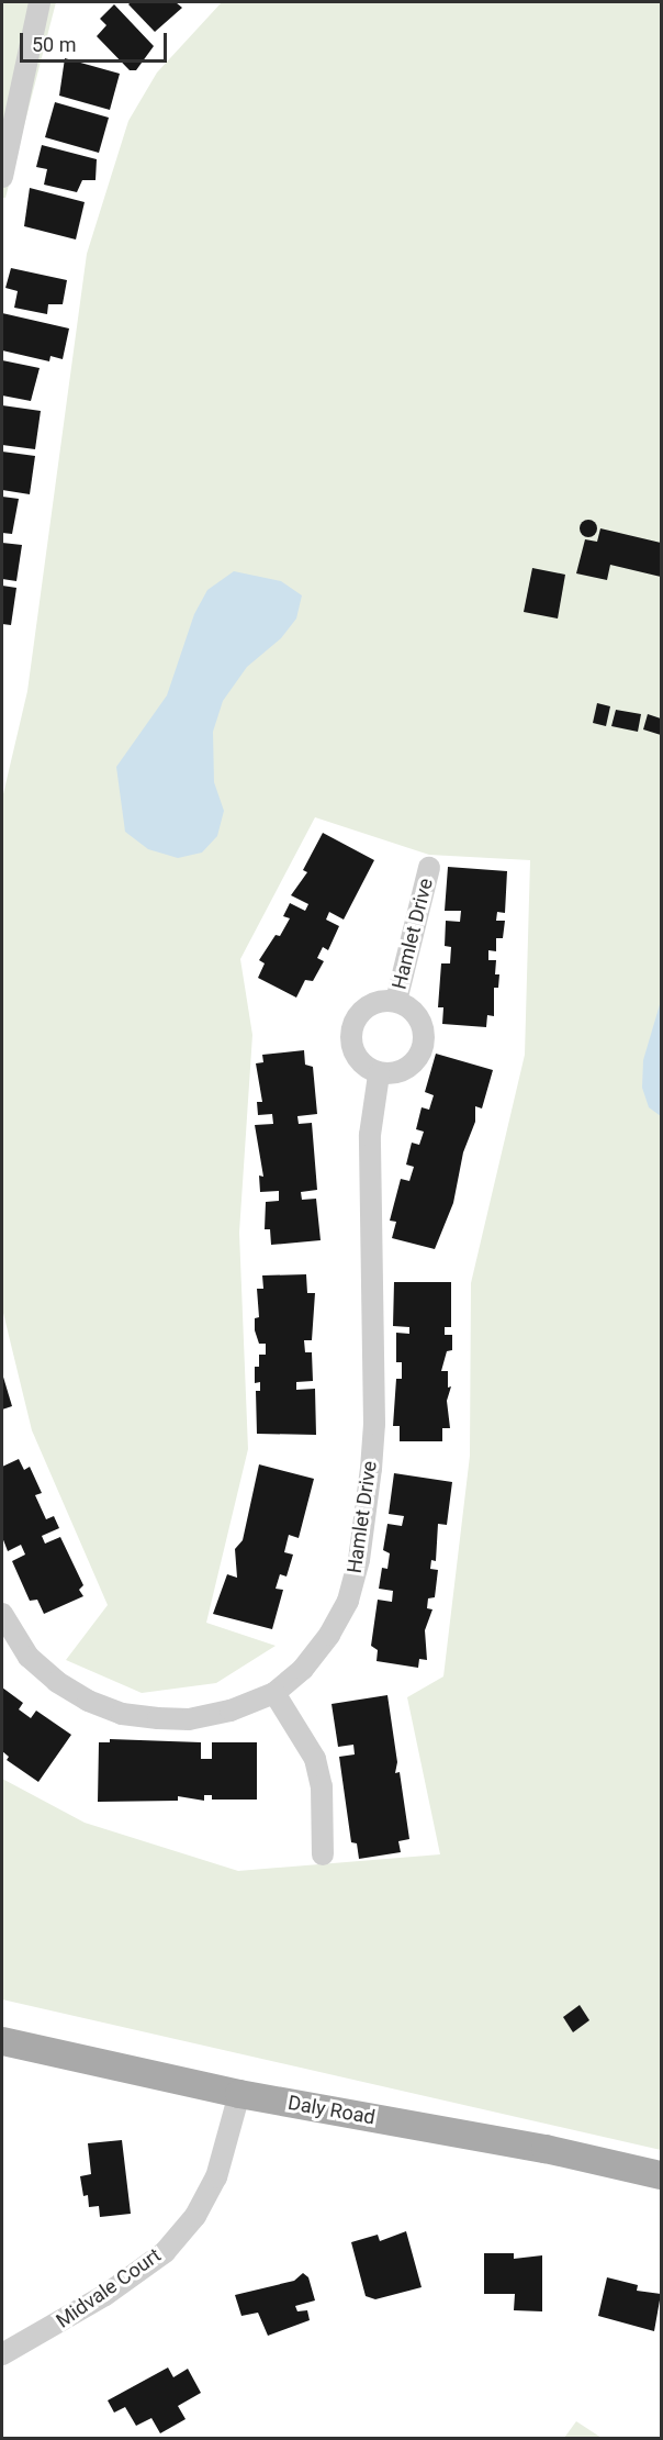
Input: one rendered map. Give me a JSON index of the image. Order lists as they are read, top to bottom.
{
  "streets": {
    "main road": ["Daly Road"],
    "street": ["Hamlet Drive", "Midvale Court"]
  },
  "crossings": [
    ["Daly Road", "Midvale Court"]
  ],
  "scale_bar": "50 m"
}
